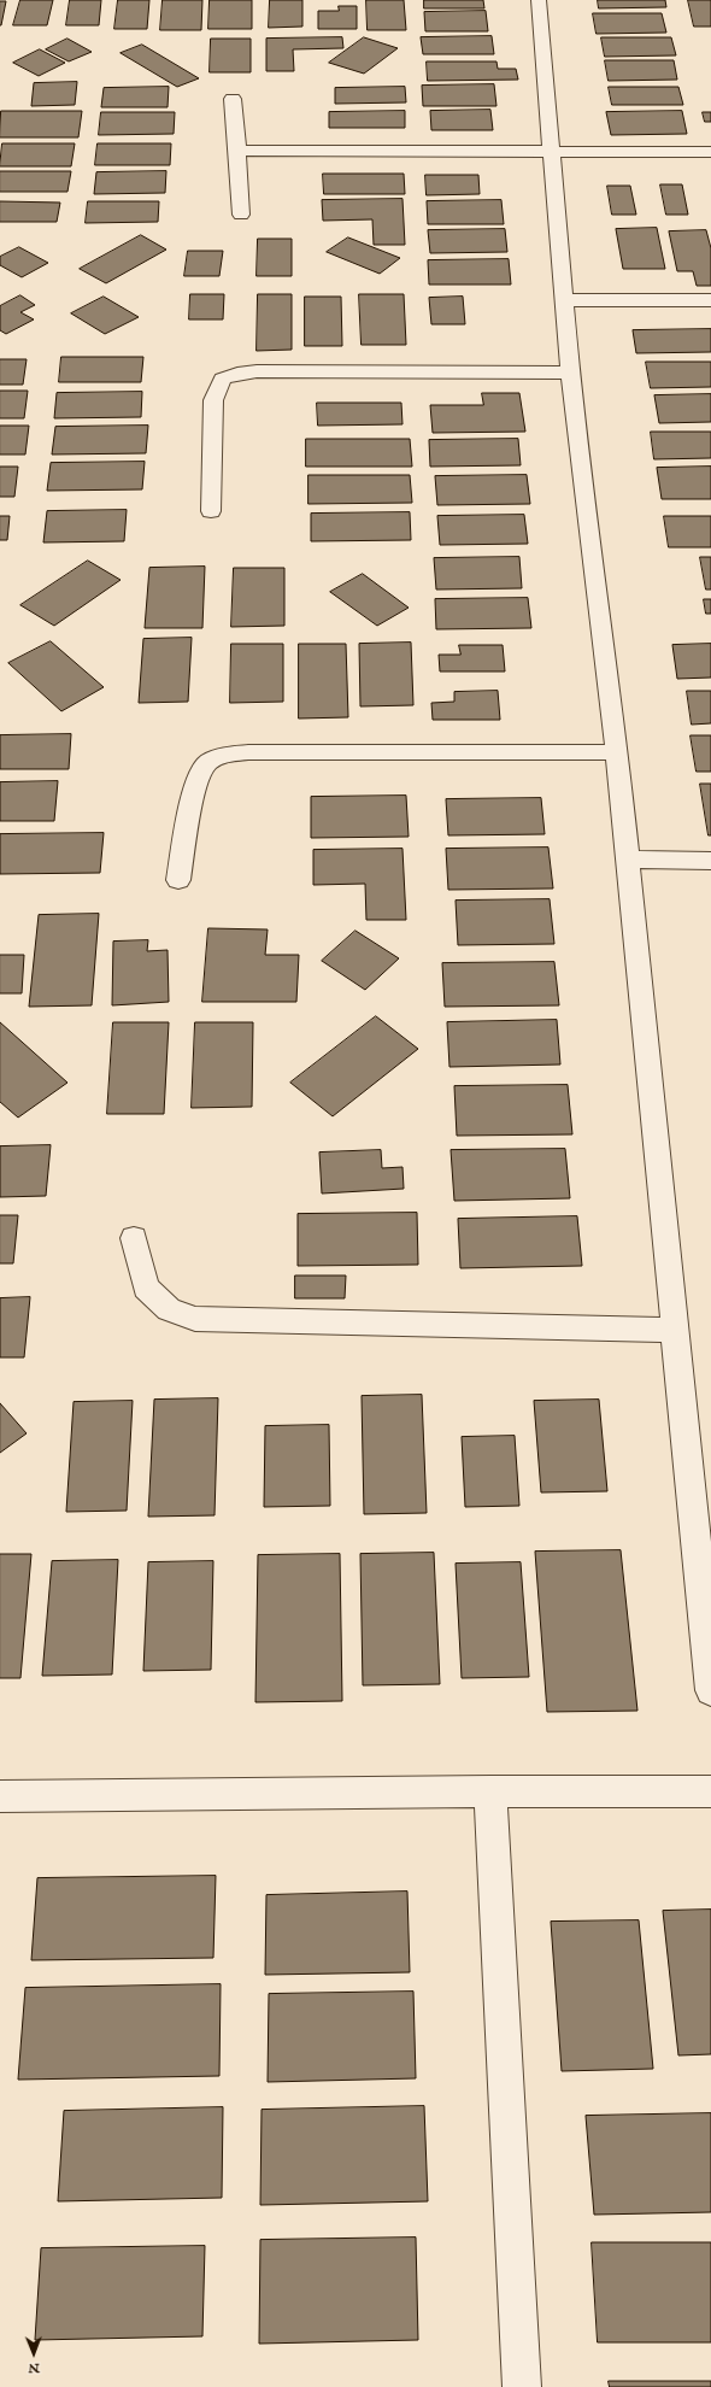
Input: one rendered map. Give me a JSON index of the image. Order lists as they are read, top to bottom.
{
  "north": "bottom"
}
